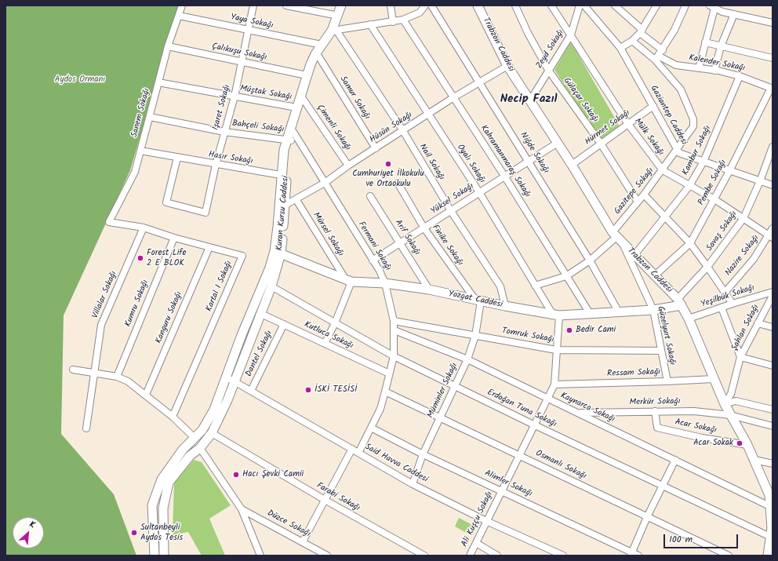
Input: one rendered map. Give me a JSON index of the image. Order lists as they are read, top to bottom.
{
  "streets": {
    "main road": ["Trabzon Caddesi", "Kuran Kursu Caddesi", "Yozgat Caddesi"],
    "street": [
      "Yaya Sokağı",
      "Zeyd Sokağı",
      "Çalıkuşu Sokağı",
      "Kalender Sokağı",
      "Müştak Sokağı",
      "Samur Sokağı",
      "Gülaçar Sokağı",
      "İşaret Sokağı",
      "Sanem Sokağı",
      "Gaziantep Caddesi",
      "Bahçeli Sokağı",
      "Çimenli Sokağı",
      "Hüsün Sokağı",
      "Hürmet Sokağı",
      "Mülk Sokağı",
      "Kambur Sokağı",
      "Niğde Sokağı",
      "Hasır Sokağı",
      "Kahramanmaraş Sokağı",
      "Nail Sokağı",
      "Oyalı Sokağı",
      "Pembe Sokağı",
      "Gazitepe Sokağı",
      "Yüksel Sokağı",
      "Savaş Sokağı",
      "Mürsel Sokağı",
      "Arif Sokağı",
      "Finike Sokağı",
      "Fermani Sokağı",
      "Nazire Sokağı",
      "Kartal 1 Sokağı",
      "Villalar Sokağı",
      "Yeşilbük Sokağı",
      "Kumru Sokağı",
      "Kanguru Sokağı",
      "Şahlan Sokağı",
      "Kutluca Sokağı",
      "Tomruk Sokağı",
      "Güzelyurt Sokağı",
      "Dantel Sokağı",
      "Ressam Sokağı",
      "Müminler Sokağı",
      "Merkür Sokağı",
      "Kaynarca Sokağı",
      "Erdoğan Tuna Sokağı",
      "Acar Sokağı",
      "Said Havva Caddesi",
      "Osmanlı Sokağı",
      "Alimler Sokağı",
      "Farabi Sokağı",
      "Ali Kuşçu Sokağı",
      "Düzce Sokağı"
    ]
  },
  "crossings": [
    ["Yaya Sokağı", "İşaret Sokağı"],
    ["Yaya Sokağı", "Sanem Sokağı"],
    ["Yaya Sokağı", "Kuran Kursu Caddesi"],
    ["Trabzon Caddesi", "Zeyd Sokağı"],
    ["Trabzon Caddesi", "Hüsün Sokağı"],
    ["Trabzon Caddesi", "Hürmet Sokağı"],
    ["Trabzon Caddesi", "Kambur Sokağı"],
    ["Trabzon Caddesi", "Pembe Sokağı"],
    ["Trabzon Caddesi", "Gazitepe Sokağı"],
    ["Trabzon Caddesi", "Yüksel Sokağı"],
    ["Trabzon Caddesi", "Savaş Sokağı"],
    ["Trabzon Caddesi", "Yeşilbük Sokağı"],
    ["Trabzon Caddesi", "Yozgat Caddesi"],
    ["Trabzon Caddesi", "Şahlan Sokağı"],
    ["Trabzon Caddesi", "Güzelyurt Sokağı"],
    ["Trabzon Caddesi", "Ressam Sokağı"],
    ["Trabzon Caddesi", "Merkür Sokağı"],
    ["Trabzon Caddesi", "Kaynarca Sokağı"],
    ["Trabzon Caddesi", "Erdoğan Tuna Sokağı"],
    ["Trabzon Caddesi", "Acar Sokağı"],
    ["Zeyd Sokağı", "Gülaçar Sokağı"],
    ["Zeyd Sokağı", "Mülk Sokağı"],
    ["Çalıkuşu Sokağı", "İşaret Sokağı"],
    ["Çalıkuşu Sokağı", "Sanem Sokağı"],
    ["Çalıkuşu Sokağı", "Kuran Kursu Caddesi"],
    ["Kalender Sokağı", "Kambur Sokağı"],
    ["Kalender Sokağı", "Pembe Sokağı"],
    ["Kalender Sokağı", "Gazitepe Sokağı"],
    ["Müştak Sokağı", "İşaret Sokağı"],
    ["Müştak Sokağı", "Sanem Sokağı"],
    ["Müştak Sokağı", "Kuran Kursu Caddesi"],
    ["Samur Sokağı", "Hüsün Sokağı"],
    ["Samur Sokağı", "Kuran Kursu Caddesi"],
    ["Gülaçar Sokağı", "Hürmet Sokağı"],
    ["Gülaçar Sokağı", "Gazitepe Sokağı"],
    ["İşaret Sokağı", "Bahçeli Sokağı"],
    ["İşaret Sokağı", "Hasır Sokağı"],
    ["Sanem Sokağı", "Bahçeli Sokağı"],
    ["Sanem Sokağı", "Hasır Sokağı"],
    ["Sanem Sokağı", "Kartal 1 Sokağı"],
    ["Gaziantep Caddesi", "Hürmet Sokağı"],
    ["Gaziantep Caddesi", "Kambur Sokağı"],
    ["Gaziantep Caddesi", "Pembe Sokağı"],
    ["Gaziantep Caddesi", "Gazitepe Sokağı"],
    ["Gaziantep Caddesi", "Savaş Sokağı"],
    ["Bahçeli Sokağı", "Kuran Kursu Caddesi"],
    ["Bahçeli Sokağı", "Fermani Sokağı"],
    ["Çimenli Sokağı", "Hüsün Sokağı"],
    ["Çimenli Sokağı", "Kuran Kursu Caddesi"],
    ["Hüsün Sokağı", "Niğde Sokağı"],
    ["Hüsün Sokağı", "Kahramanmaraş Sokağı"],
    ["Hüsün Sokağı", "Nail Sokağı"],
    ["Hüsün Sokağı", "Oyalı Sokağı"],
    ["Hüsün Sokağı", "Kuran Kursu Caddesi"],
    ["Hüsün Sokağı", "Mürsel Sokağı"],
    ["Hüsün Sokağı", "Fermani Sokağı"],
    ["Hürmet Sokağı", "Mülk Sokağı"],
    ["Mülk Sokağı", "Kambur Sokağı"],
    ["Mülk Sokağı", "Pembe Sokağı"],
    ["Mülk Sokağı", "Gazitepe Sokağı"],
    ["Mülk Sokağı", "Savaş Sokağı"],
    ["Mülk Sokağı", "Nazire Sokağı"],
    ["Niğde Sokağı", "Gazitepe Sokağı"],
    ["Niğde Sokağı", "Yüksel Sokağı"],
    ["Niğde Sokağı", "Yozgat Caddesi"],
    ["Hasır Sokağı", "Kuran Kursu Caddesi"],
    ["Kahramanmaraş Sokağı", "Gazitepe Sokağı"],
    ["Kahramanmaraş Sokağı", "Yüksel Sokağı"],
    ["Kahramanmaraş Sokağı", "Yozgat Caddesi"],
    ["Nail Sokağı", "Yüksel Sokağı"],
    ["Nail Sokağı", "Kuran Kursu Caddesi"],
    ["Nail Sokağı", "Yozgat Caddesi"],
    ["Oyalı Sokağı", "Gazitepe Sokağı"],
    ["Oyalı Sokağı", "Yüksel Sokağı"],
    ["Oyalı Sokağı", "Yozgat Caddesi"],
    ["Oyalı Sokağı", "Ali Kuşçu Sokağı"],
    ["Yüksel Sokağı", "Arif Sokağı"],
    ["Yüksel Sokağı", "Finike Sokağı"],
    ["Yüksel Sokağı", "Fermani Sokağı"],
    ["Kuran Kursu Caddesi", "Fermani Sokağı"],
    ["Kuran Kursu Caddesi", "Yozgat Caddesi"],
    ["Kuran Kursu Caddesi", "Kutluca Sokağı"],
    ["Kuran Kursu Caddesi", "Erdoğan Tuna Sokağı"],
    ["Kuran Kursu Caddesi", "Said Havva Caddesi"],
    ["Kuran Kursu Caddesi", "Farabi Sokağı"],
    ["Savaş Sokağı", "Yozgat Caddesi"],
    ["Mürsel Sokağı", "Yozgat Caddesi"],
    ["Arif Sokağı", "Yozgat Caddesi"],
    ["Finike Sokağı", "Yozgat Caddesi"],
    ["Finike Sokağı", "Müminler Sokağı"],
    ["Fermani Sokağı", "Yozgat Caddesi"],
    ["Fermani Sokağı", "Kutluca Sokağı"],
    ["Fermani Sokağı", "Tomruk Sokağı"],
    ["Fermani Sokağı", "Kaynarca Sokağı"],
    ["Fermani Sokağı", "Erdoğan Tuna Sokağı"],
    ["Fermani Sokağı", "Said Havva Caddesi"],
    ["Fermani Sokağı", "Osmanlı Sokağı"],
    ["Fermani Sokağı", "Alimler Sokağı"],
    ["Kartal 1 Sokağı", "Villalar Sokağı"],
    ["Kartal 1 Sokağı", "Kumru Sokağı"],
    ["Kartal 1 Sokağı", "Kanguru Sokağı"],
    ["Yozgat Caddesi", "Güzelyurt Sokağı"],
    ["Yozgat Caddesi", "Müminler Sokağı"],
    ["Yozgat Caddesi", "Ali Kuşçu Sokağı"],
    ["Kutluca Sokağı", "Dantel Sokağı"],
    ["Tomruk Sokağı", "Güzelyurt Sokağı"],
    ["Tomruk Sokağı", "Müminler Sokağı"],
    ["Tomruk Sokağı", "Ali Kuşçu Sokağı"],
    ["Güzelyurt Sokağı", "Ressam Sokağı"],
    ["Dantel Sokağı", "Said Havva Caddesi"],
    ["Ressam Sokağı", "Ali Kuşçu Sokağı"],
    ["Müminler Sokağı", "Kaynarca Sokağı"],
    ["Müminler Sokağı", "Erdoğan Tuna Sokağı"],
    ["Müminler Sokağı", "Said Havva Caddesi"],
    ["Müminler Sokağı", "Osmanlı Sokağı"],
    ["Müminler Sokağı", "Alimler Sokağı"],
    ["Merkür Sokağı", "Kaynarca Sokağı"],
    ["Merkür Sokağı", "Acar Sokağı"],
    ["Kaynarca Sokağı", "Ali Kuşçu Sokağı"],
    ["Erdoğan Tuna Sokağı", "Ali Kuşçu Sokağı"],
    ["Said Havva Caddesi", "Ali Kuşçu Sokağı"],
    ["Osmanlı Sokağı", "Ali Kuşçu Sokağı"],
    ["Alimler Sokağı", "Ali Kuşçu Sokağı"]
  ],
  "districts": ["Necip Fazıl"],
  "parks": ["Aydos Ormanı"],
  "places": [
    "Cumhuriyet İlkokulu ve Ortaokulu",
    "Forest Life 2 E BLOK",
    "Bedir Cami",
    "İSKİ TESİSİ",
    "Acar Sokak",
    "Hacı Şevki Camii",
    "Sultanbeyli Aydos Tesis"
  ],
  "scale_bar": "100 m",
  "north": "top right"
}
